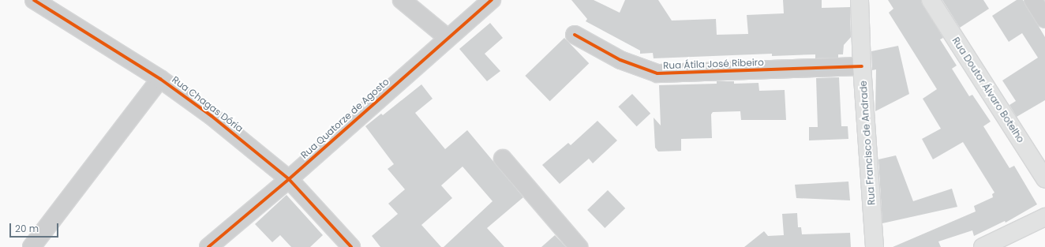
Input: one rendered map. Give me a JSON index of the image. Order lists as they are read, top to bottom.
{
  "streets": {
    "main road": ["Rua Doutor Álvaro Botelho", "Rua Francisco de Andrade"],
    "street": ["Rua Átila José Ribeiro", "Rua Chagas Dória", "Rua Quatorze de Agosto"]
  },
  "crossings": [
    ["Rua Átila José Ribeiro", "Rua Francisco de Andrade"],
    ["Rua Chagas Dória", "Rua Quatorze de Agosto"]
  ],
  "scale_bar": "20 m"
}
